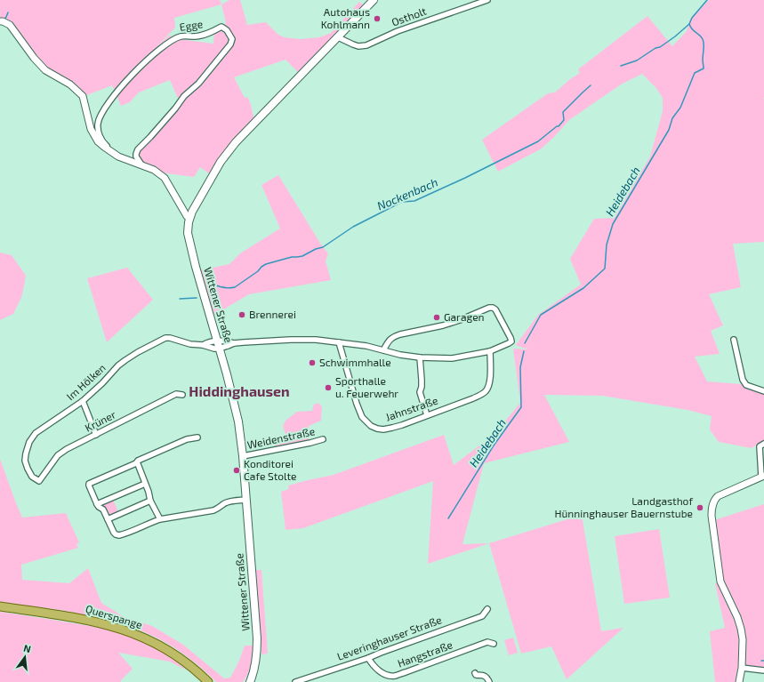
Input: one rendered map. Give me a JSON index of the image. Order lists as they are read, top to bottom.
{
  "streets": {
    "main road": ["Wittener Straße", "Querspange"],
    "street": [
      "Ostholt",
      "Egge",
      "Im Hölken",
      "Jahnstraße",
      "Krüner",
      "Weidenstraße",
      "Leveringhauser Straße",
      "Hangstraße"
    ]
  },
  "crossings": [
    ["Ostholt", "Wittener Straße"],
    ["Wittener Straße", "Im Hölken"],
    ["Wittener Straße", "Weidenstraße"],
    ["Im Hölken", "Krüner"],
    ["Leveringhauser Straße", "Hangstraße"]
  ],
  "districts": ["Hiddinghausen"],
  "water": ["Heidebach", "Nockenbach"],
  "places": [
    "Autohaus Kohlmann",
    "Brennerei",
    "Garagen",
    "Schwimmhalle",
    "Sporthalle u. Feuerwehr",
    "Konditorei Cafe Stolte",
    "Landgasthof Hünninghauser Bauernstube"
  ],
  "north": "top"
}
